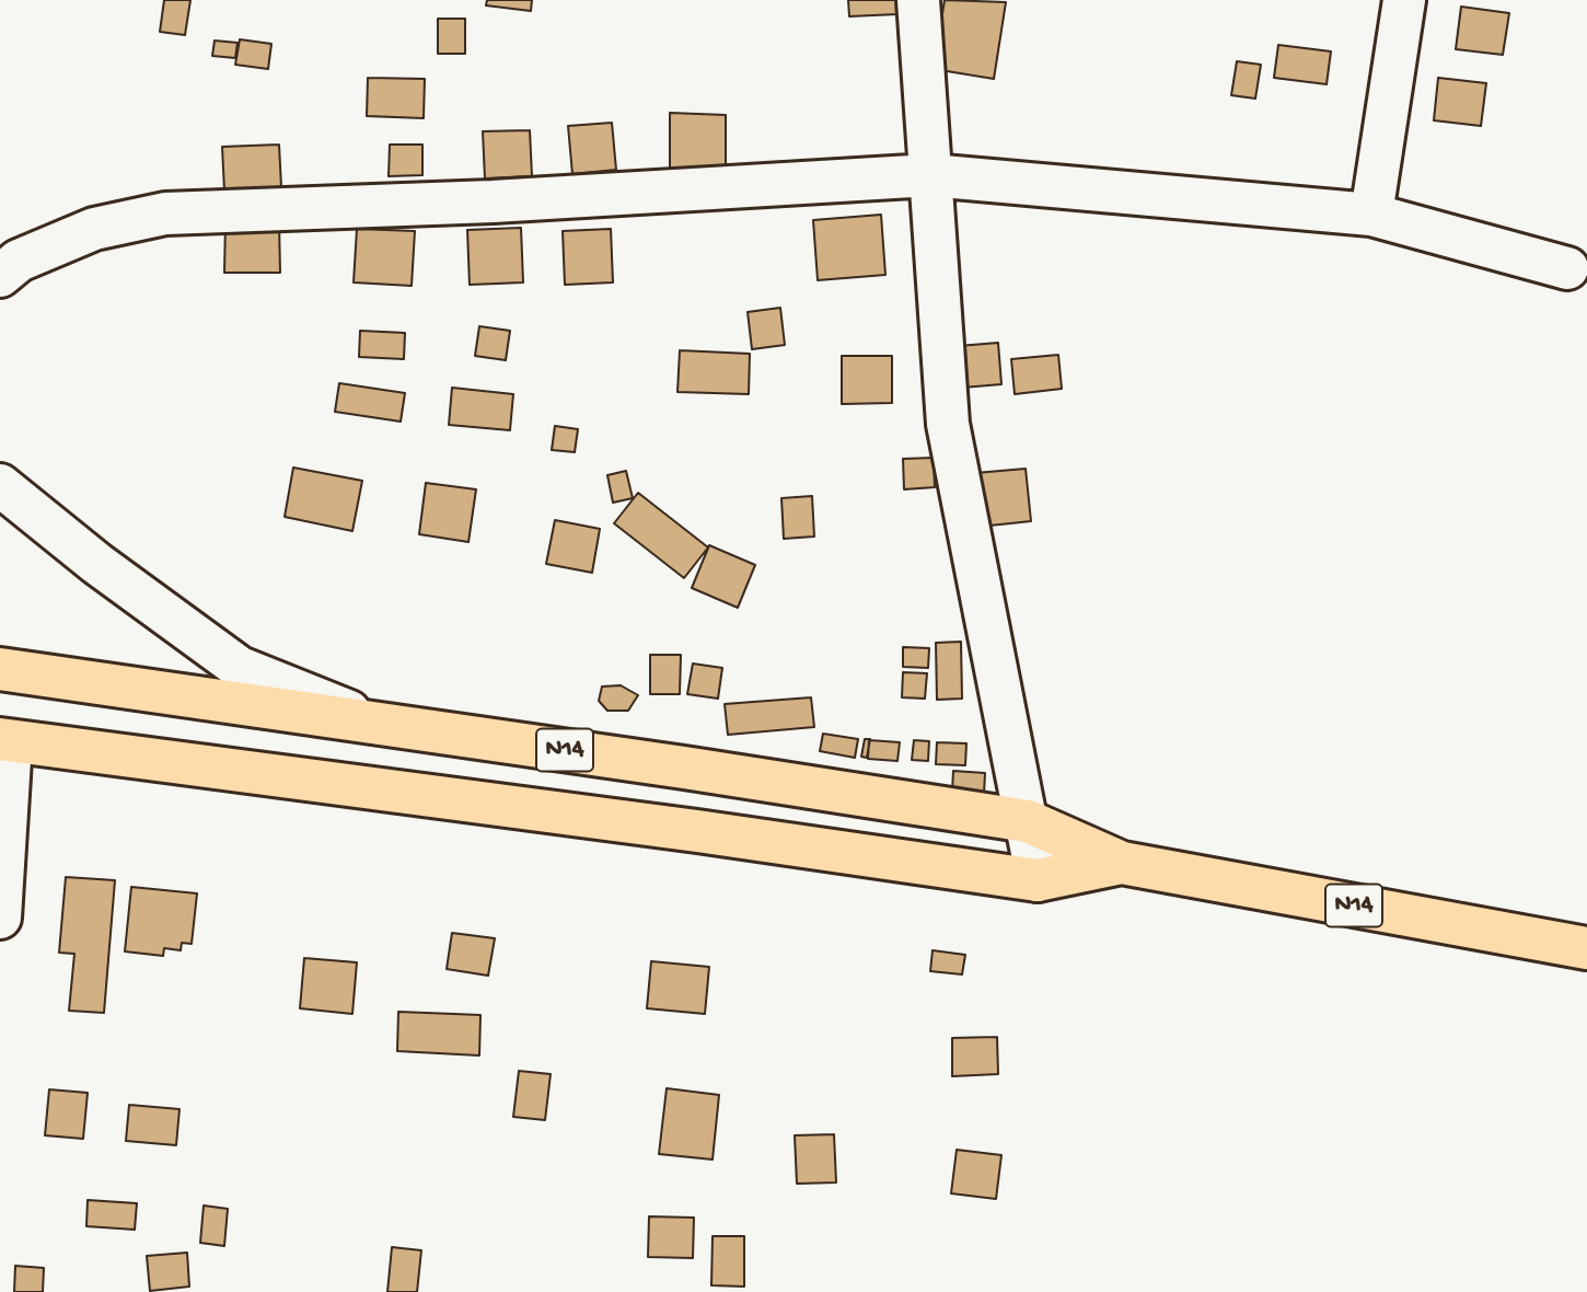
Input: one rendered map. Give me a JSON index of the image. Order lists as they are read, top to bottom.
{
  "streets": {
    "main road": ["N14"]
  }
}
